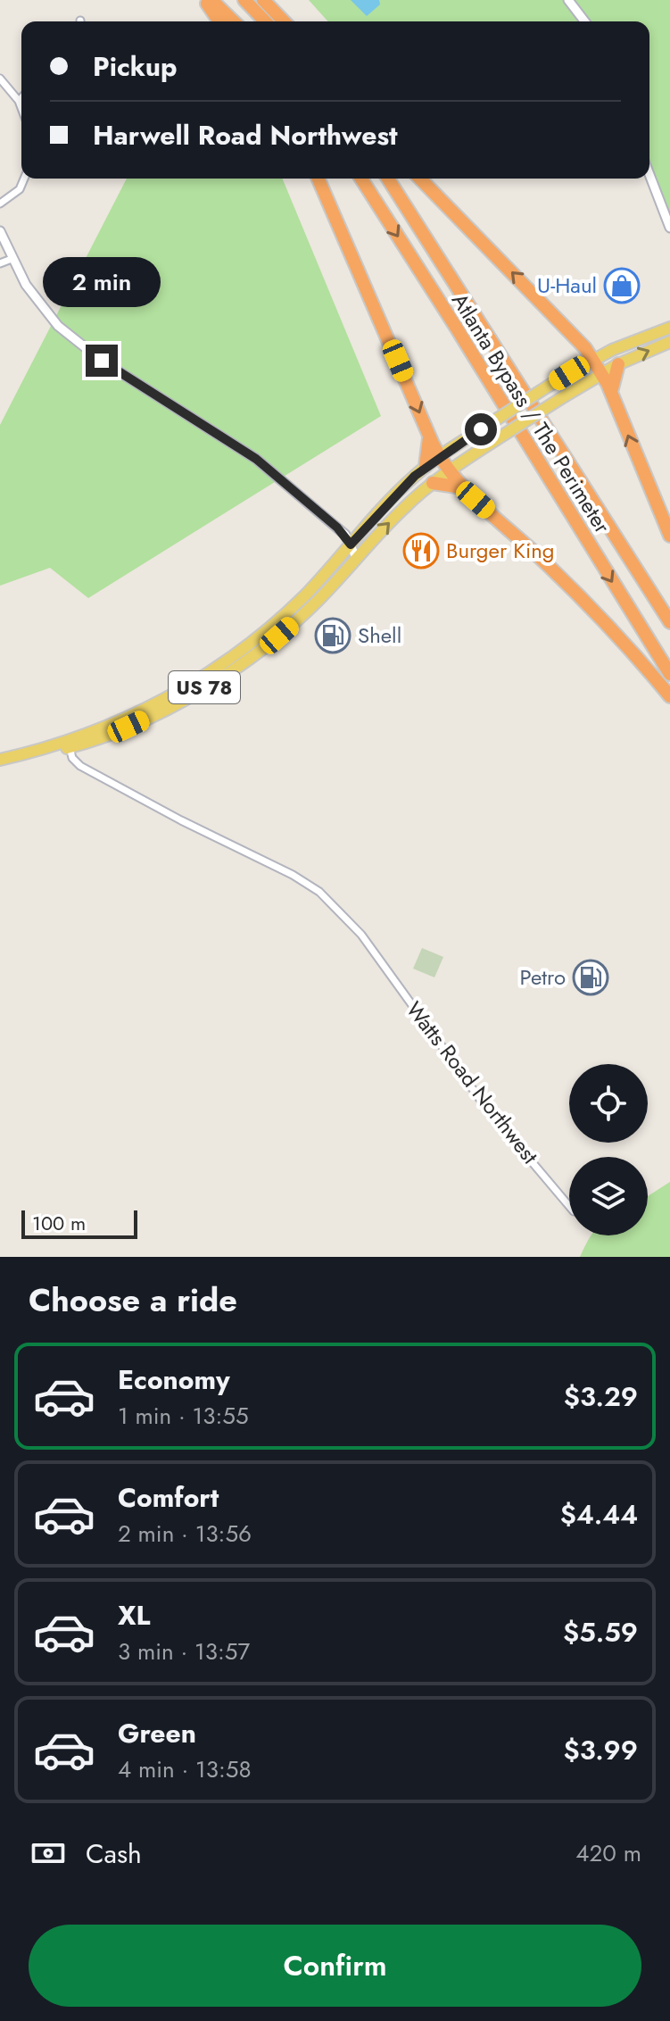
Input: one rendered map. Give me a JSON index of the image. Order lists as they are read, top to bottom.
{
  "streets": {
    "highway": ["Atlanta Bypass / The Perimeter"],
    "main road": ["US 78"],
    "street": ["Watts Road Northwest"]
  },
  "crossings": [
    ["US 78", "Watts Road Northwest"]
  ],
  "places": {
    "shop": ["U-Haul"],
    "restaurant": ["Burger King"],
    "fuel station": ["Shell", "Petro"]
  },
  "scale_bar": "100 m",
  "page": {
    "banner": ["Pickup", "Harwell Road Northwest"],
    "bubble": "2 min",
    "scale": "100 m",
    "heading": "Choose a ride",
    "list": [
      {
        "name": "Economy",
        "note": "1 min · 13:55",
        "value": "$3.29"
      },
      {
        "name": "Comfort",
        "note": "2 min · 13:56",
        "value": "$4.44"
      },
      {
        "name": "XL",
        "note": "3 min · 13:57",
        "value": "$5.59"
      },
      {
        "name": "Green",
        "note": "4 min · 13:58",
        "value": "$3.99"
      }
    ],
    "pay": ["Cash", "420 m"],
    "buttons": "Confirm"
  }
}
